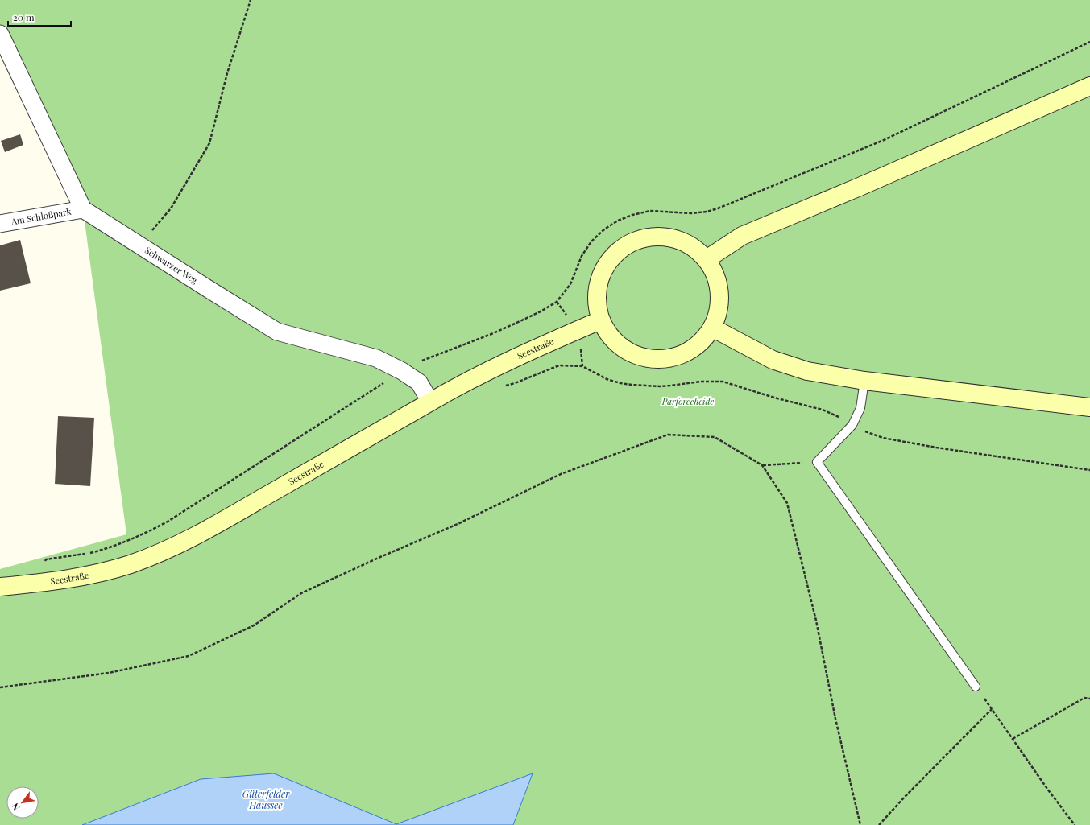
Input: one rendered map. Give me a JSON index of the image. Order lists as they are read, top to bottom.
{
  "streets": {
    "main road": ["Seestraße"],
    "street": ["Am Schloßpark", "Schwarzer Weg"]
  },
  "crossings": [
    ["Am Schloßpark", "Schwarzer Weg"],
    ["Schwarzer Weg", "Seestraße"]
  ],
  "water": ["Güterfelder Haussee"],
  "parks": ["Parforceheide"],
  "scale_bar": "20 m",
  "north": "bottom left"
}
